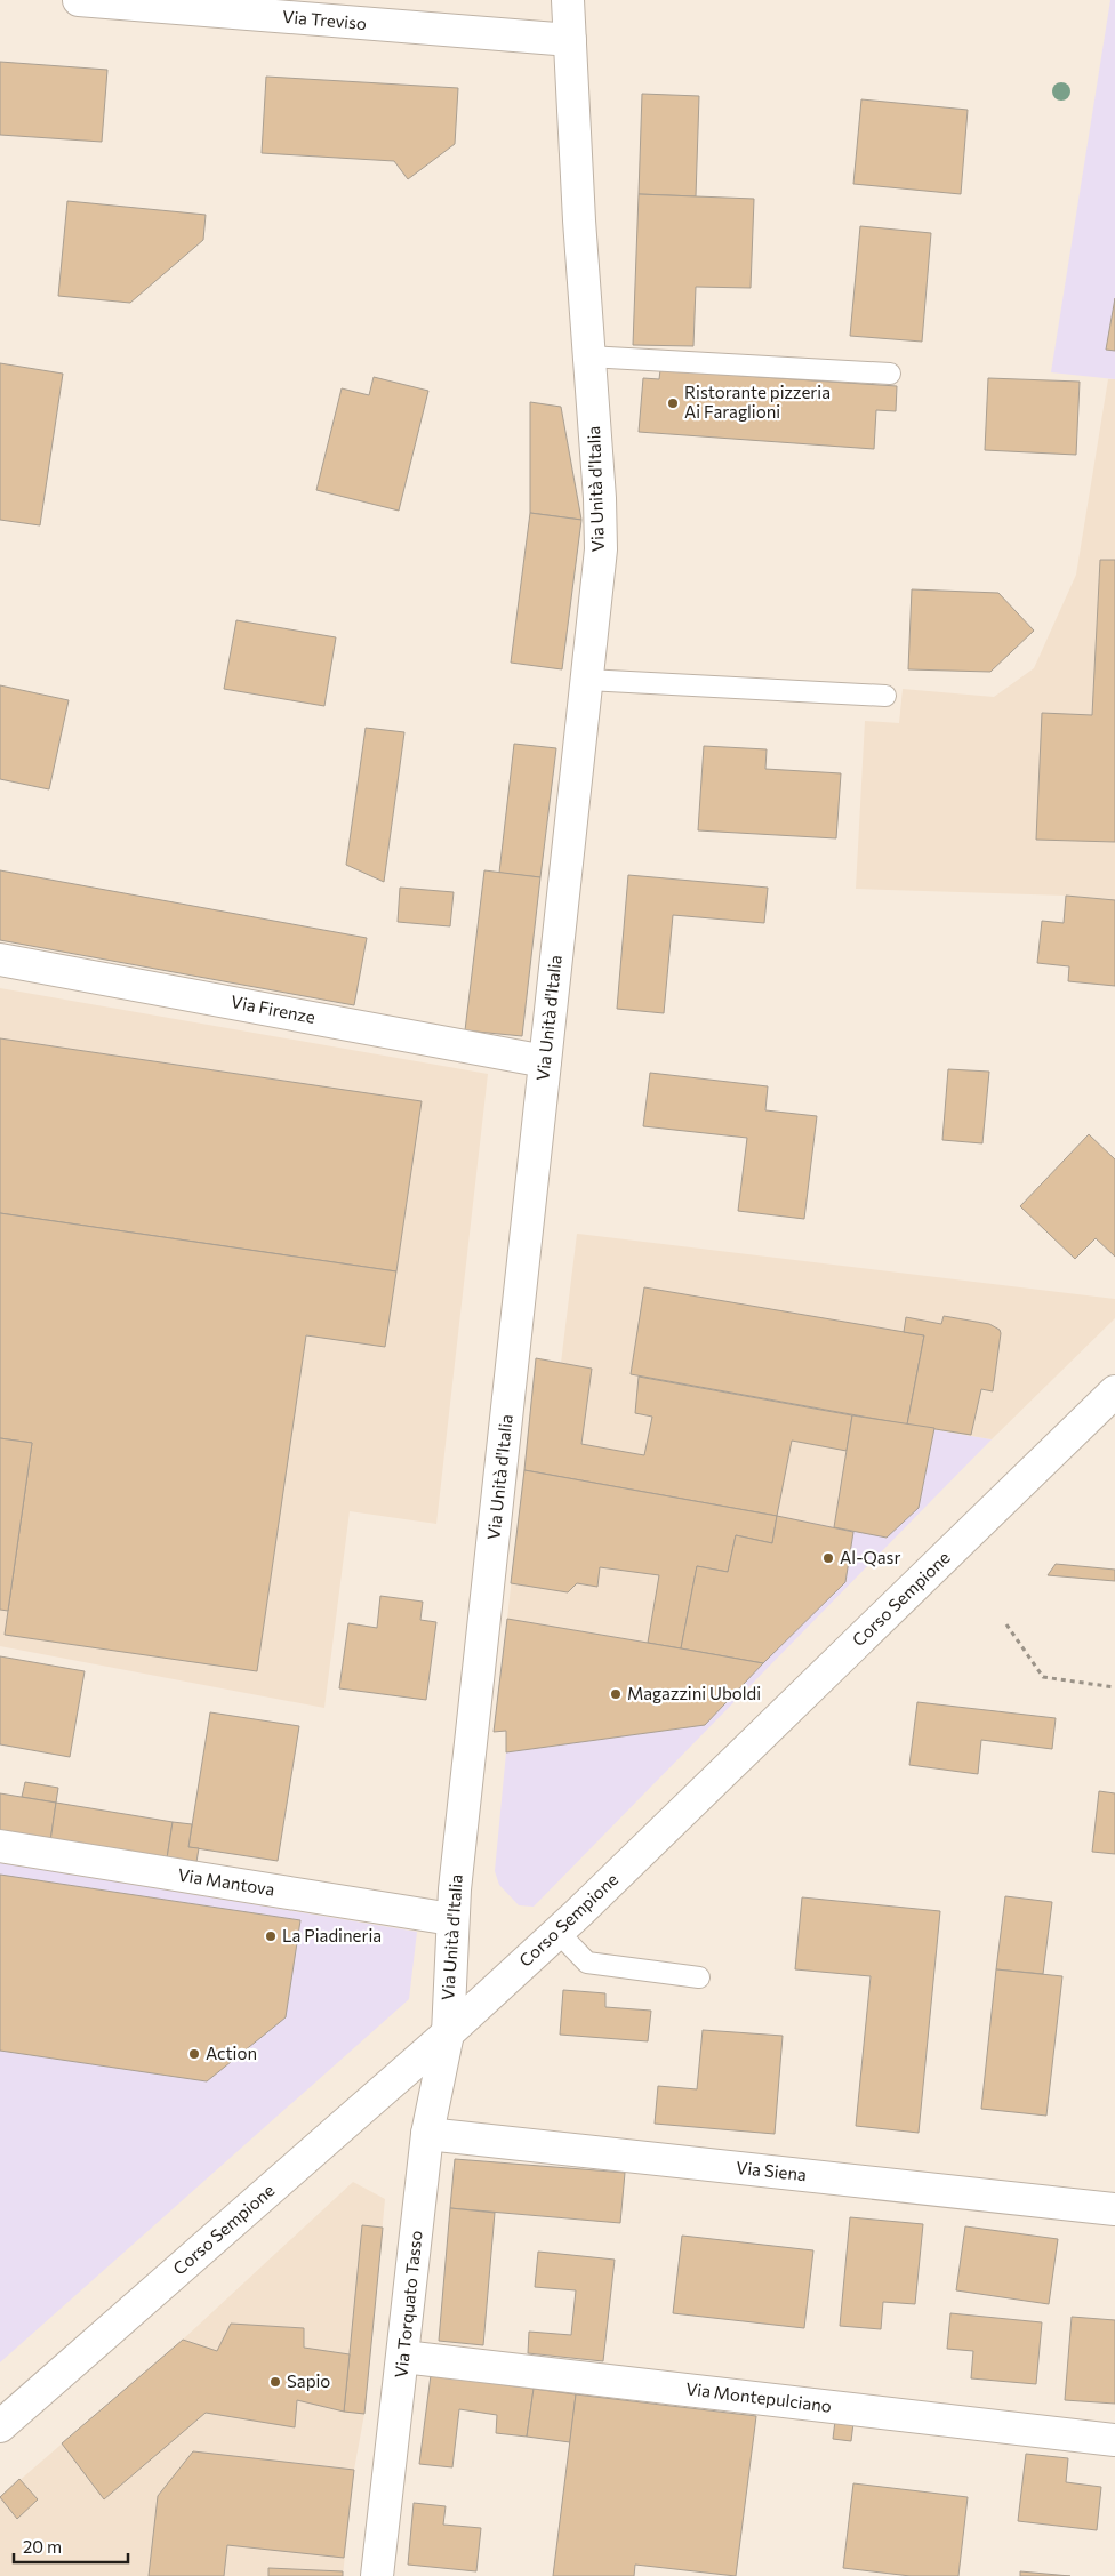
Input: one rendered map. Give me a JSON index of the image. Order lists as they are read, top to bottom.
{
  "streets": {
    "street": [
      "Via Treviso",
      "Via Unità d'Italia",
      "Via Firenze",
      "Corso Sempione",
      "Via Mantova",
      "Via Siena",
      "Via Torquato Tasso",
      "Via Montepulciano"
    ]
  },
  "crossings": [
    ["Via Treviso", "Via Unità d'Italia"],
    ["Via Unità d'Italia", "Via Firenze"],
    ["Via Unità d'Italia", "Corso Sempione"],
    ["Via Unità d'Italia", "Via Mantova"],
    ["Via Unità d'Italia", "Via Torquato Tasso"],
    ["Corso Sempione", "Via Torquato Tasso"],
    ["Via Siena", "Via Torquato Tasso"],
    ["Via Torquato Tasso", "Via Montepulciano"]
  ],
  "places": [
    "Ristorante pizzeria Ai Faraglioni",
    "Al-Qasr",
    "Magazzini Uboldi",
    "La Piadineria",
    "Action",
    "Sapio"
  ],
  "scale_bar": "20 m"
}
